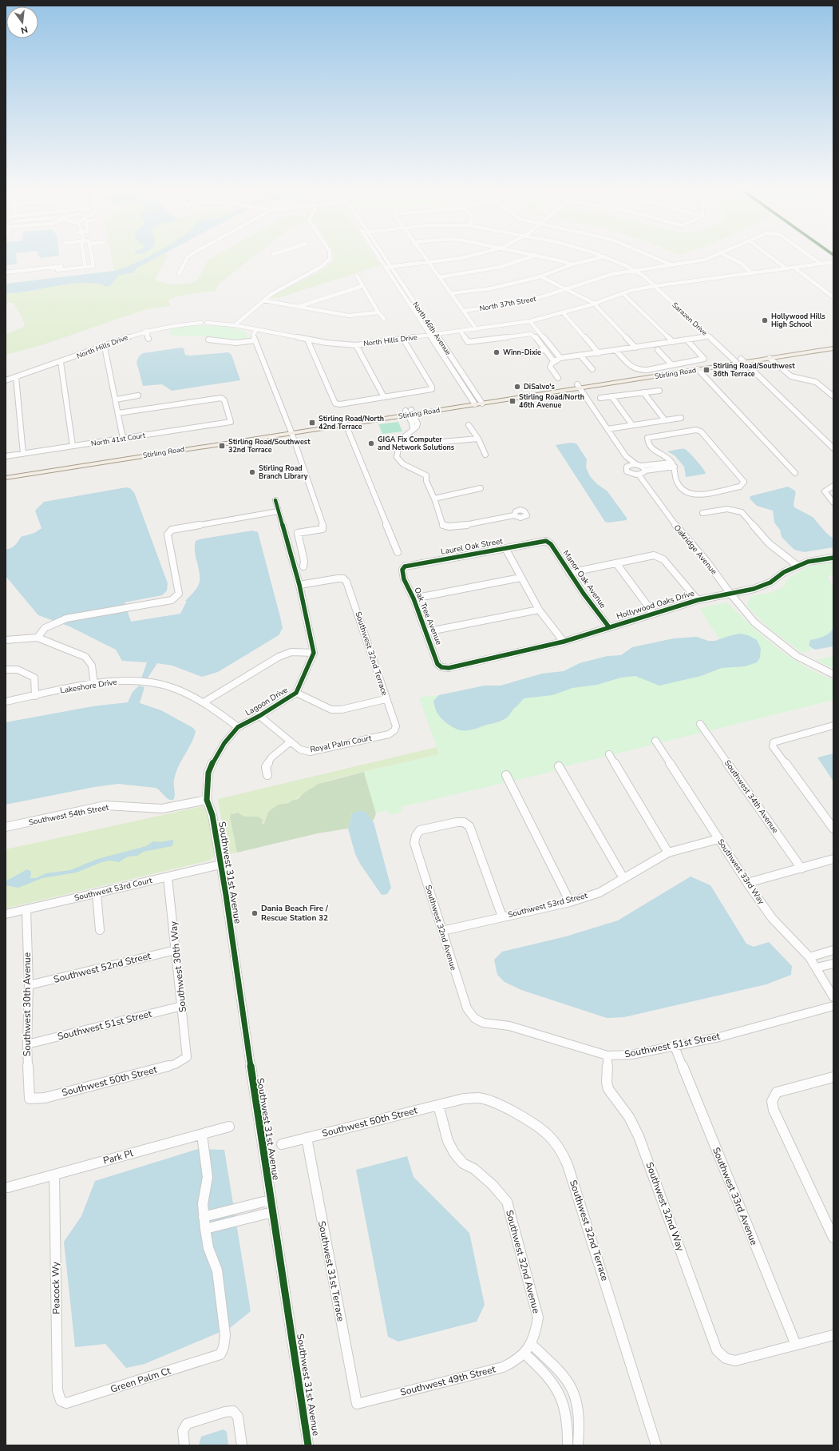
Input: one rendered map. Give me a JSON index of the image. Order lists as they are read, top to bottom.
{
  "streets": {
    "main road": ["Stirling Road"],
    "street": [
      "North 37th Street",
      "Sarazen Drive",
      "North 46th Avenue",
      "North Hills Drive",
      "North 41st Court",
      "Laurel Oak Street",
      "Oakridge Avenue",
      "Manor Oak Avenue",
      "Hollywood Oaks Drive",
      "Oak Tree Avenue",
      "Southwest 32nd Terrace",
      "Lakeshore Drive",
      "Lagoon Drive",
      "Royal Palm Court",
      "Southwest 34th Avenue",
      "Southwest 54th Street",
      "Southwest 33rd Way",
      "Southwest 31st Avenue",
      "Southwest 53rd Court",
      "Southwest 53rd Street",
      "Southwest 32nd Avenue",
      "Southwest 30th Way",
      "Southwest 52nd Street",
      "Southwest 30th Avenue",
      "Southwest 51st Street",
      "Southwest 50th Street",
      "Park Pl",
      "Southwest 33rd Avenue",
      "Southwest 32nd Way",
      "Southwest 31st Terrace",
      "Peacock Wy",
      "Green Palm Ct",
      "Southwest 49th Street"
    ]
  },
  "crossings": [
    ["North 37th Street", "Sarazen Drive"],
    ["North 37th Street", "North Hills Drive"],
    ["Sarazen Drive", "North Hills Drive"],
    ["Sarazen Drive", "Stirling Road"],
    ["North 46th Avenue", "North Hills Drive"],
    ["North 46th Avenue", "Stirling Road"],
    ["Laurel Oak Street", "Manor Oak Avenue"],
    ["Laurel Oak Street", "Oak Tree Avenue"],
    ["Oakridge Avenue", "Hollywood Oaks Drive"],
    ["Manor Oak Avenue", "Hollywood Oaks Drive"],
    ["Hollywood Oaks Drive", "Oak Tree Avenue"],
    ["Southwest 32nd Terrace", "Royal Palm Court"],
    ["Southwest 32nd Terrace", "Southwest 32nd Avenue"],
    ["Southwest 32nd Terrace", "Southwest 50th Street"],
    ["Lakeshore Drive", "Lagoon Drive"],
    ["Lagoon Drive", "Royal Palm Court"],
    ["Lagoon Drive", "Southwest 54th Street"],
    ["Lagoon Drive", "Southwest 31st Avenue"],
    ["Southwest 33rd Way", "Southwest 53rd Street"],
    ["Southwest 31st Avenue", "Southwest 53rd Court"],
    ["Southwest 53rd Court", "Southwest 30th Way"],
    ["Southwest 53rd Court", "Southwest 30th Avenue"],
    ["Southwest 53rd Street", "Southwest 32nd Avenue"],
    ["Southwest 32nd Avenue", "Southwest 51st Street"],
    ["Southwest 32nd Avenue", "Southwest 50th Street"],
    ["Southwest 32nd Avenue", "Southwest 49th Street"],
    ["Southwest 30th Way", "Southwest 52nd Street"],
    ["Southwest 30th Way", "Southwest 51st Street"],
    ["Southwest 30th Way", "Southwest 50th Street"],
    ["Southwest 52nd Street", "Southwest 30th Avenue"],
    ["Southwest 30th Avenue", "Southwest 51st Street"],
    ["Southwest 30th Avenue", "Southwest 50th Street"],
    ["Southwest 51st Street", "Southwest 33rd Avenue"],
    ["Southwest 51st Street", "Southwest 32nd Way"],
    ["Southwest 50th Street", "Southwest 31st Terrace"],
    ["Park Pl", "Peacock Wy"],
    ["Southwest 33rd Avenue", "Southwest 32nd Way"],
    ["Southwest 31st Terrace", "Southwest 49th Street"],
    ["Peacock Wy", "Green Palm Ct"]
  ],
  "places": {
    "other": [
      "Hollywood Hills High School",
      "Winn-Dixie",
      "DiSalvo's",
      "GIGA Fix Computer and Network Solutions",
      "Stirling Road Branch Library",
      "Dania Beach Fire / Rescue Station 32"
    ],
    "transit": [
      "Stirling Road/Southwest 36th Terrace",
      "Stirling Road/North 46th Avenue",
      "Stirling Road/North 42nd Terrace",
      "Stirling Road/Southwest 32nd Terrace"
    ]
  },
  "north": "bottom"
}
